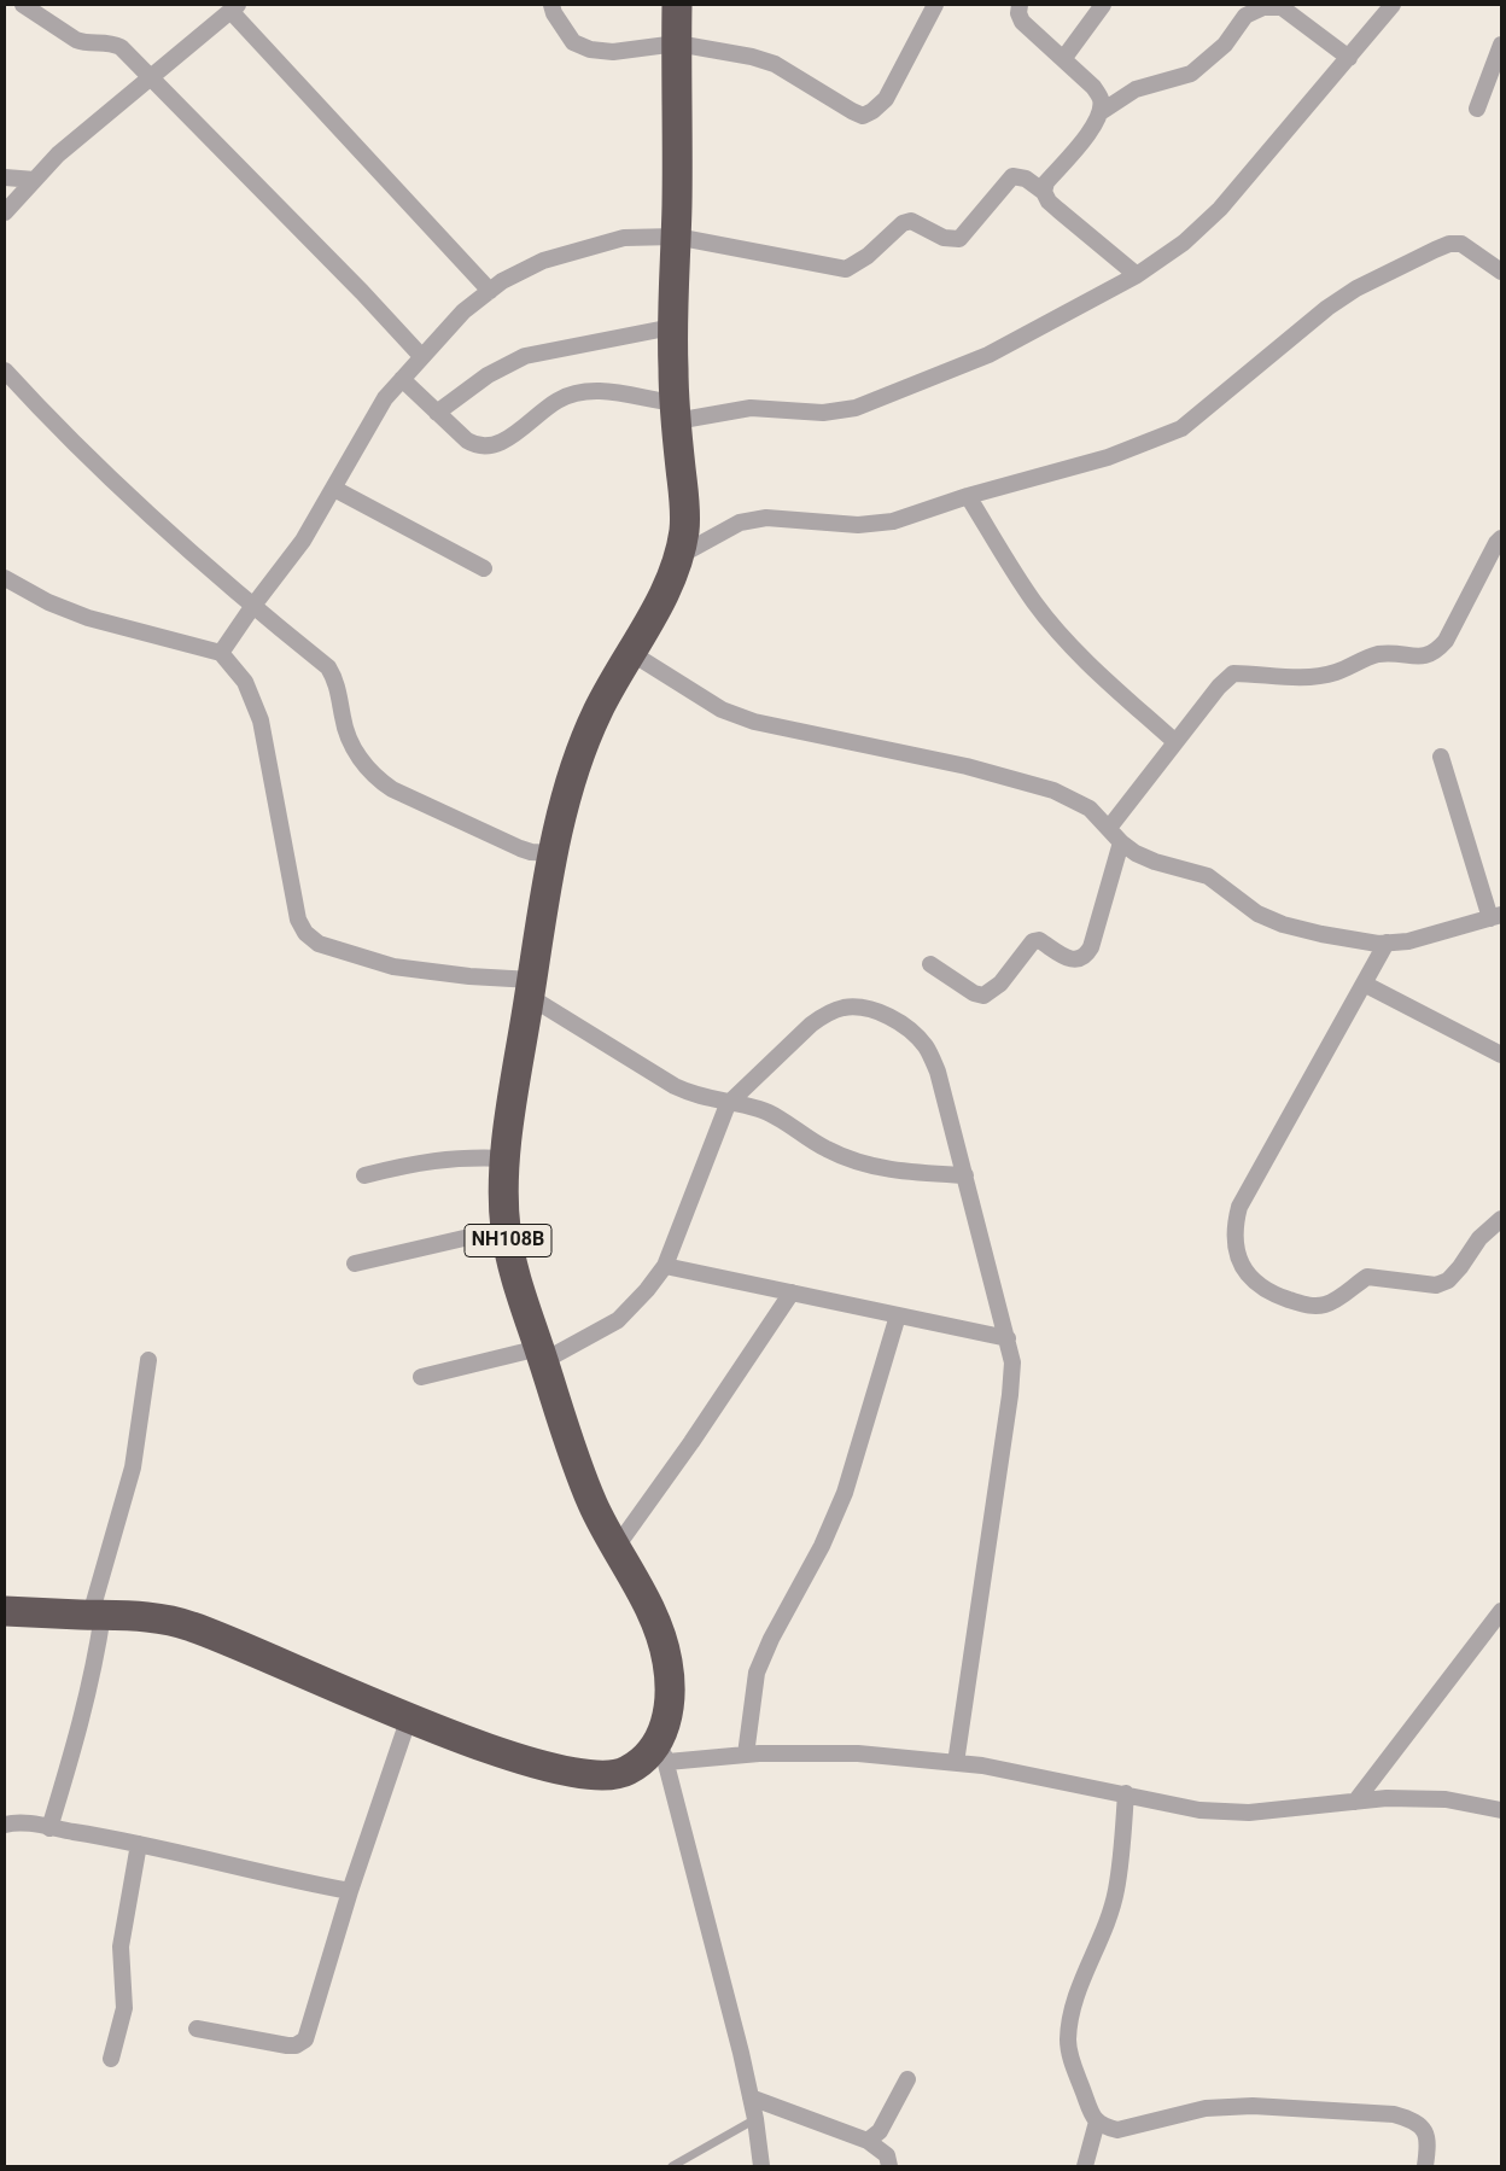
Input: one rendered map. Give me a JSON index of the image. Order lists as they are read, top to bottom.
{
  "streets": {
    "highway": ["NH108B"]
  }
}
